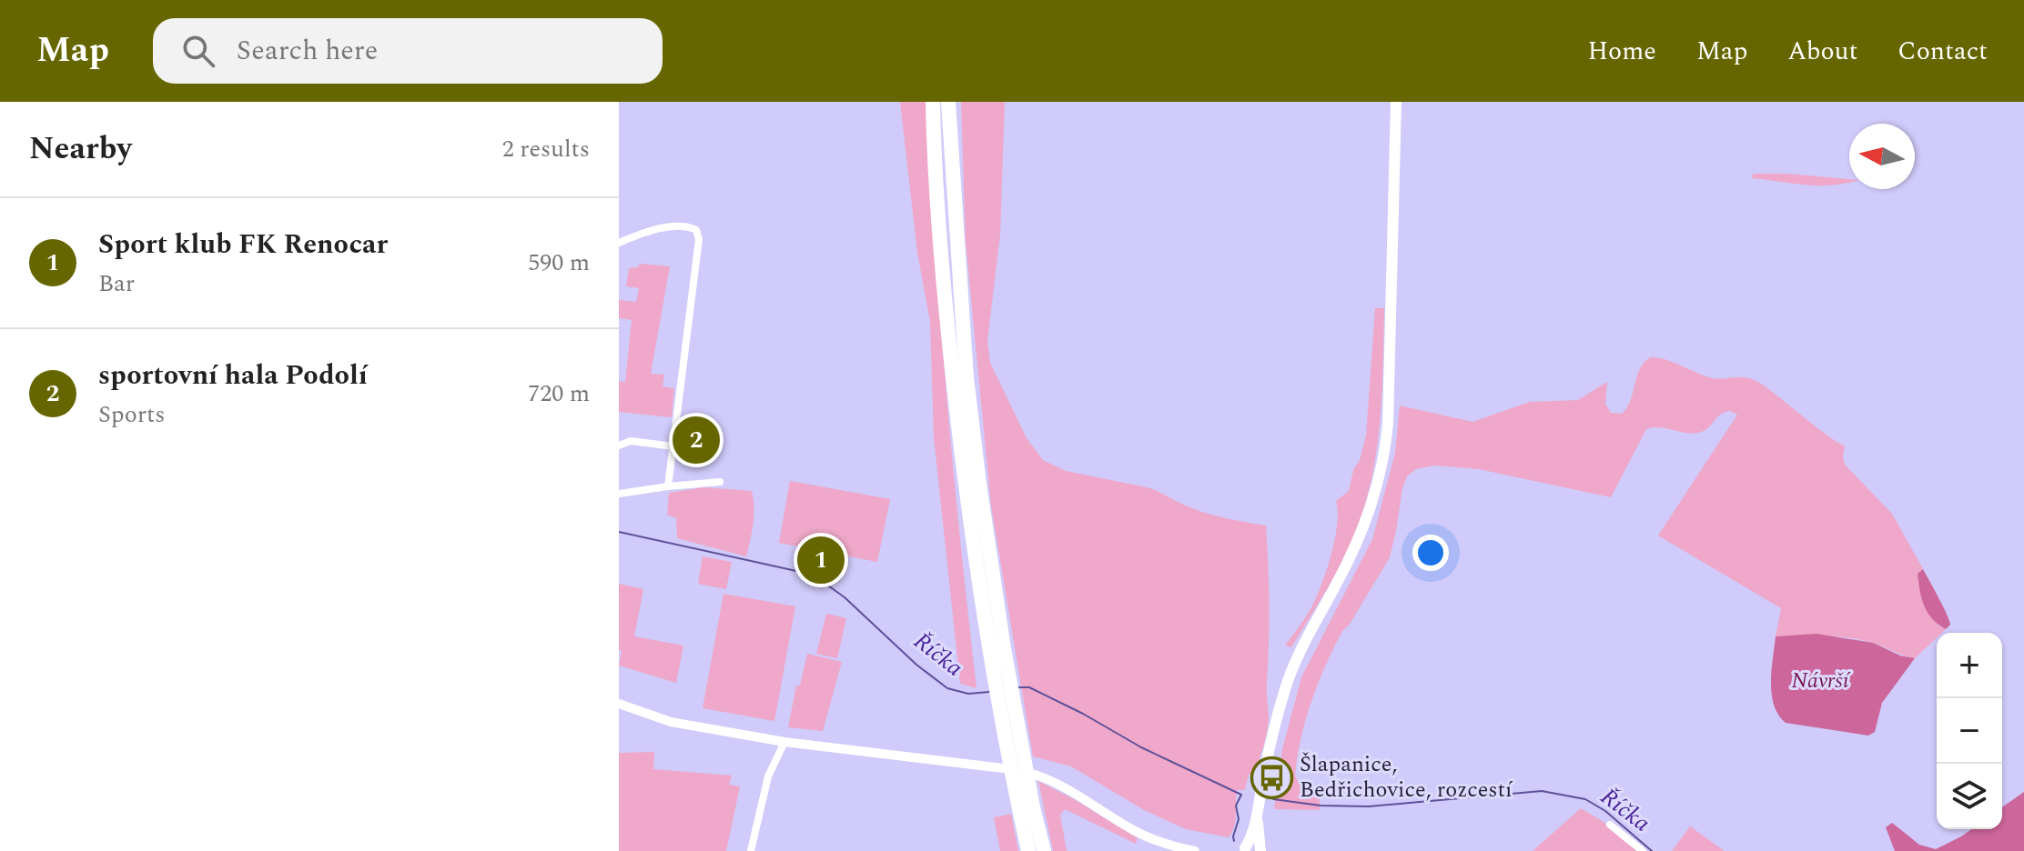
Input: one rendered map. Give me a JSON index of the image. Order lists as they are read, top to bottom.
{
  "water": ["Říčka"],
  "parks": ["Návrší"],
  "places": {
    "bus stop": ["Šlapanice, Bedřichovice, rozcestí"]
  },
  "north": "left",
  "page": {
    "header": "Map",
    "search": "Search here",
    "nav": [
      "Home",
      "Map",
      "About",
      "Contact"
    ],
    "heading": ["Nearby", "2 results"],
    "list": [
      {
        "mark": "1",
        "name": "Sport klub FK Renocar",
        "note": "Bar",
        "value": "590 m"
      },
      {
        "mark": "2",
        "name": "sportovní hala Podolí",
        "note": "Sports",
        "value": "720 m"
      }
    ],
    "pins": ["2", "1"],
    "map_buttons": ["+", "−"]
  }
}
